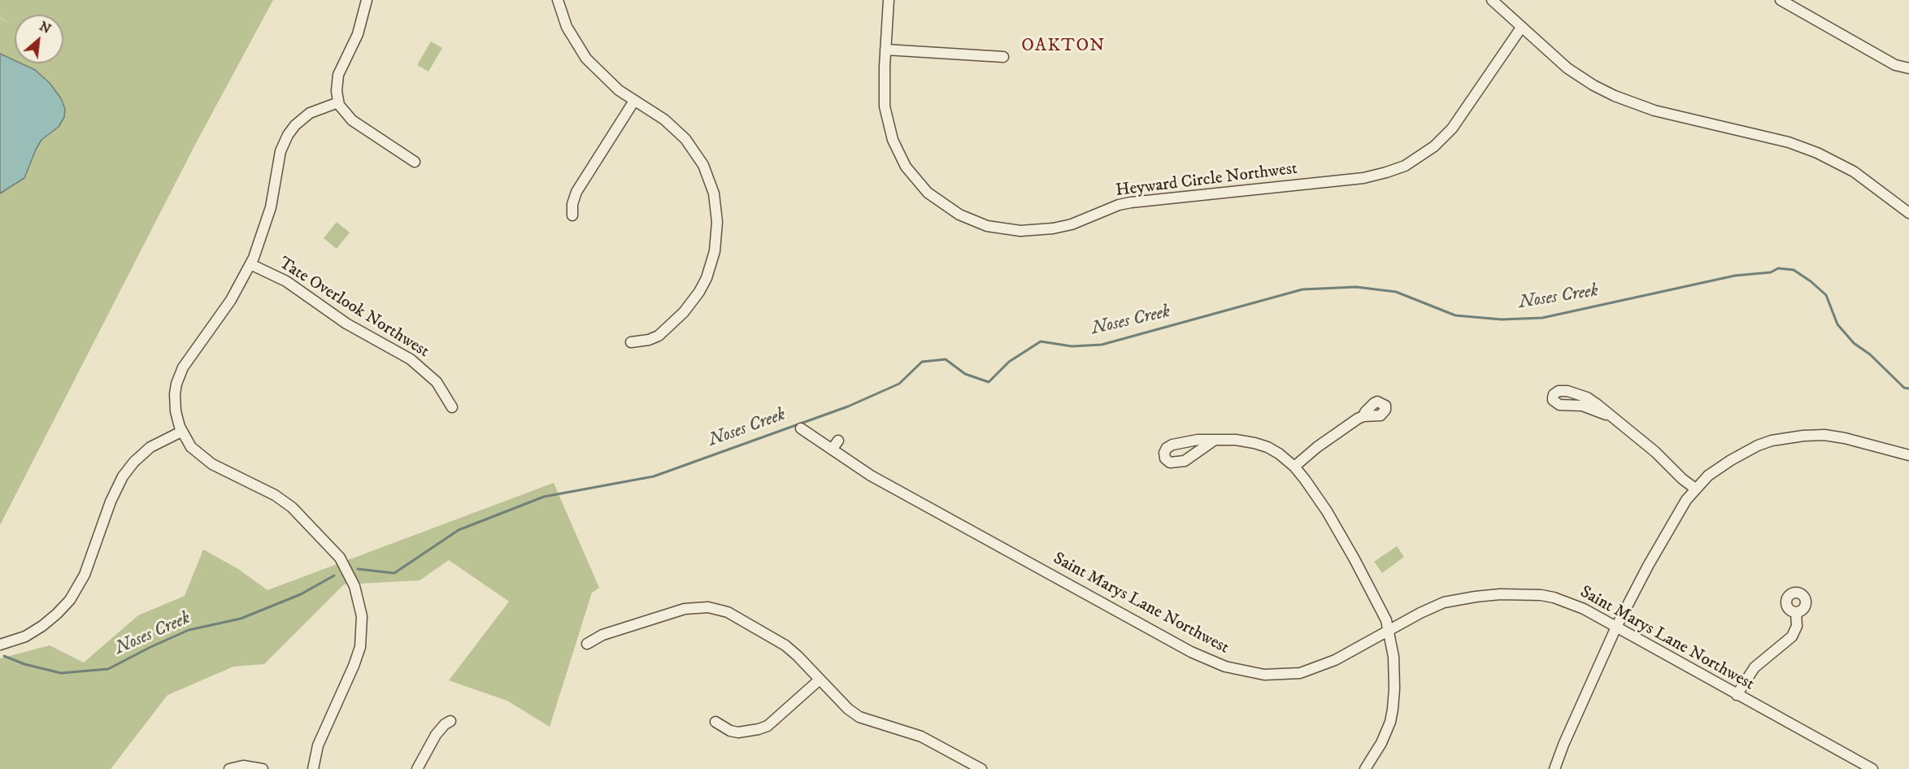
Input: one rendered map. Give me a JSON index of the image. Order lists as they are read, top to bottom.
{
  "streets": {
    "street": ["Heyward Circle Northwest", "Tate Overlook Northwest", "Saint Marys Lane Northwest"]
  },
  "districts": ["OAKTON"],
  "water": ["Noses Creek"],
  "north": "top right"
}
